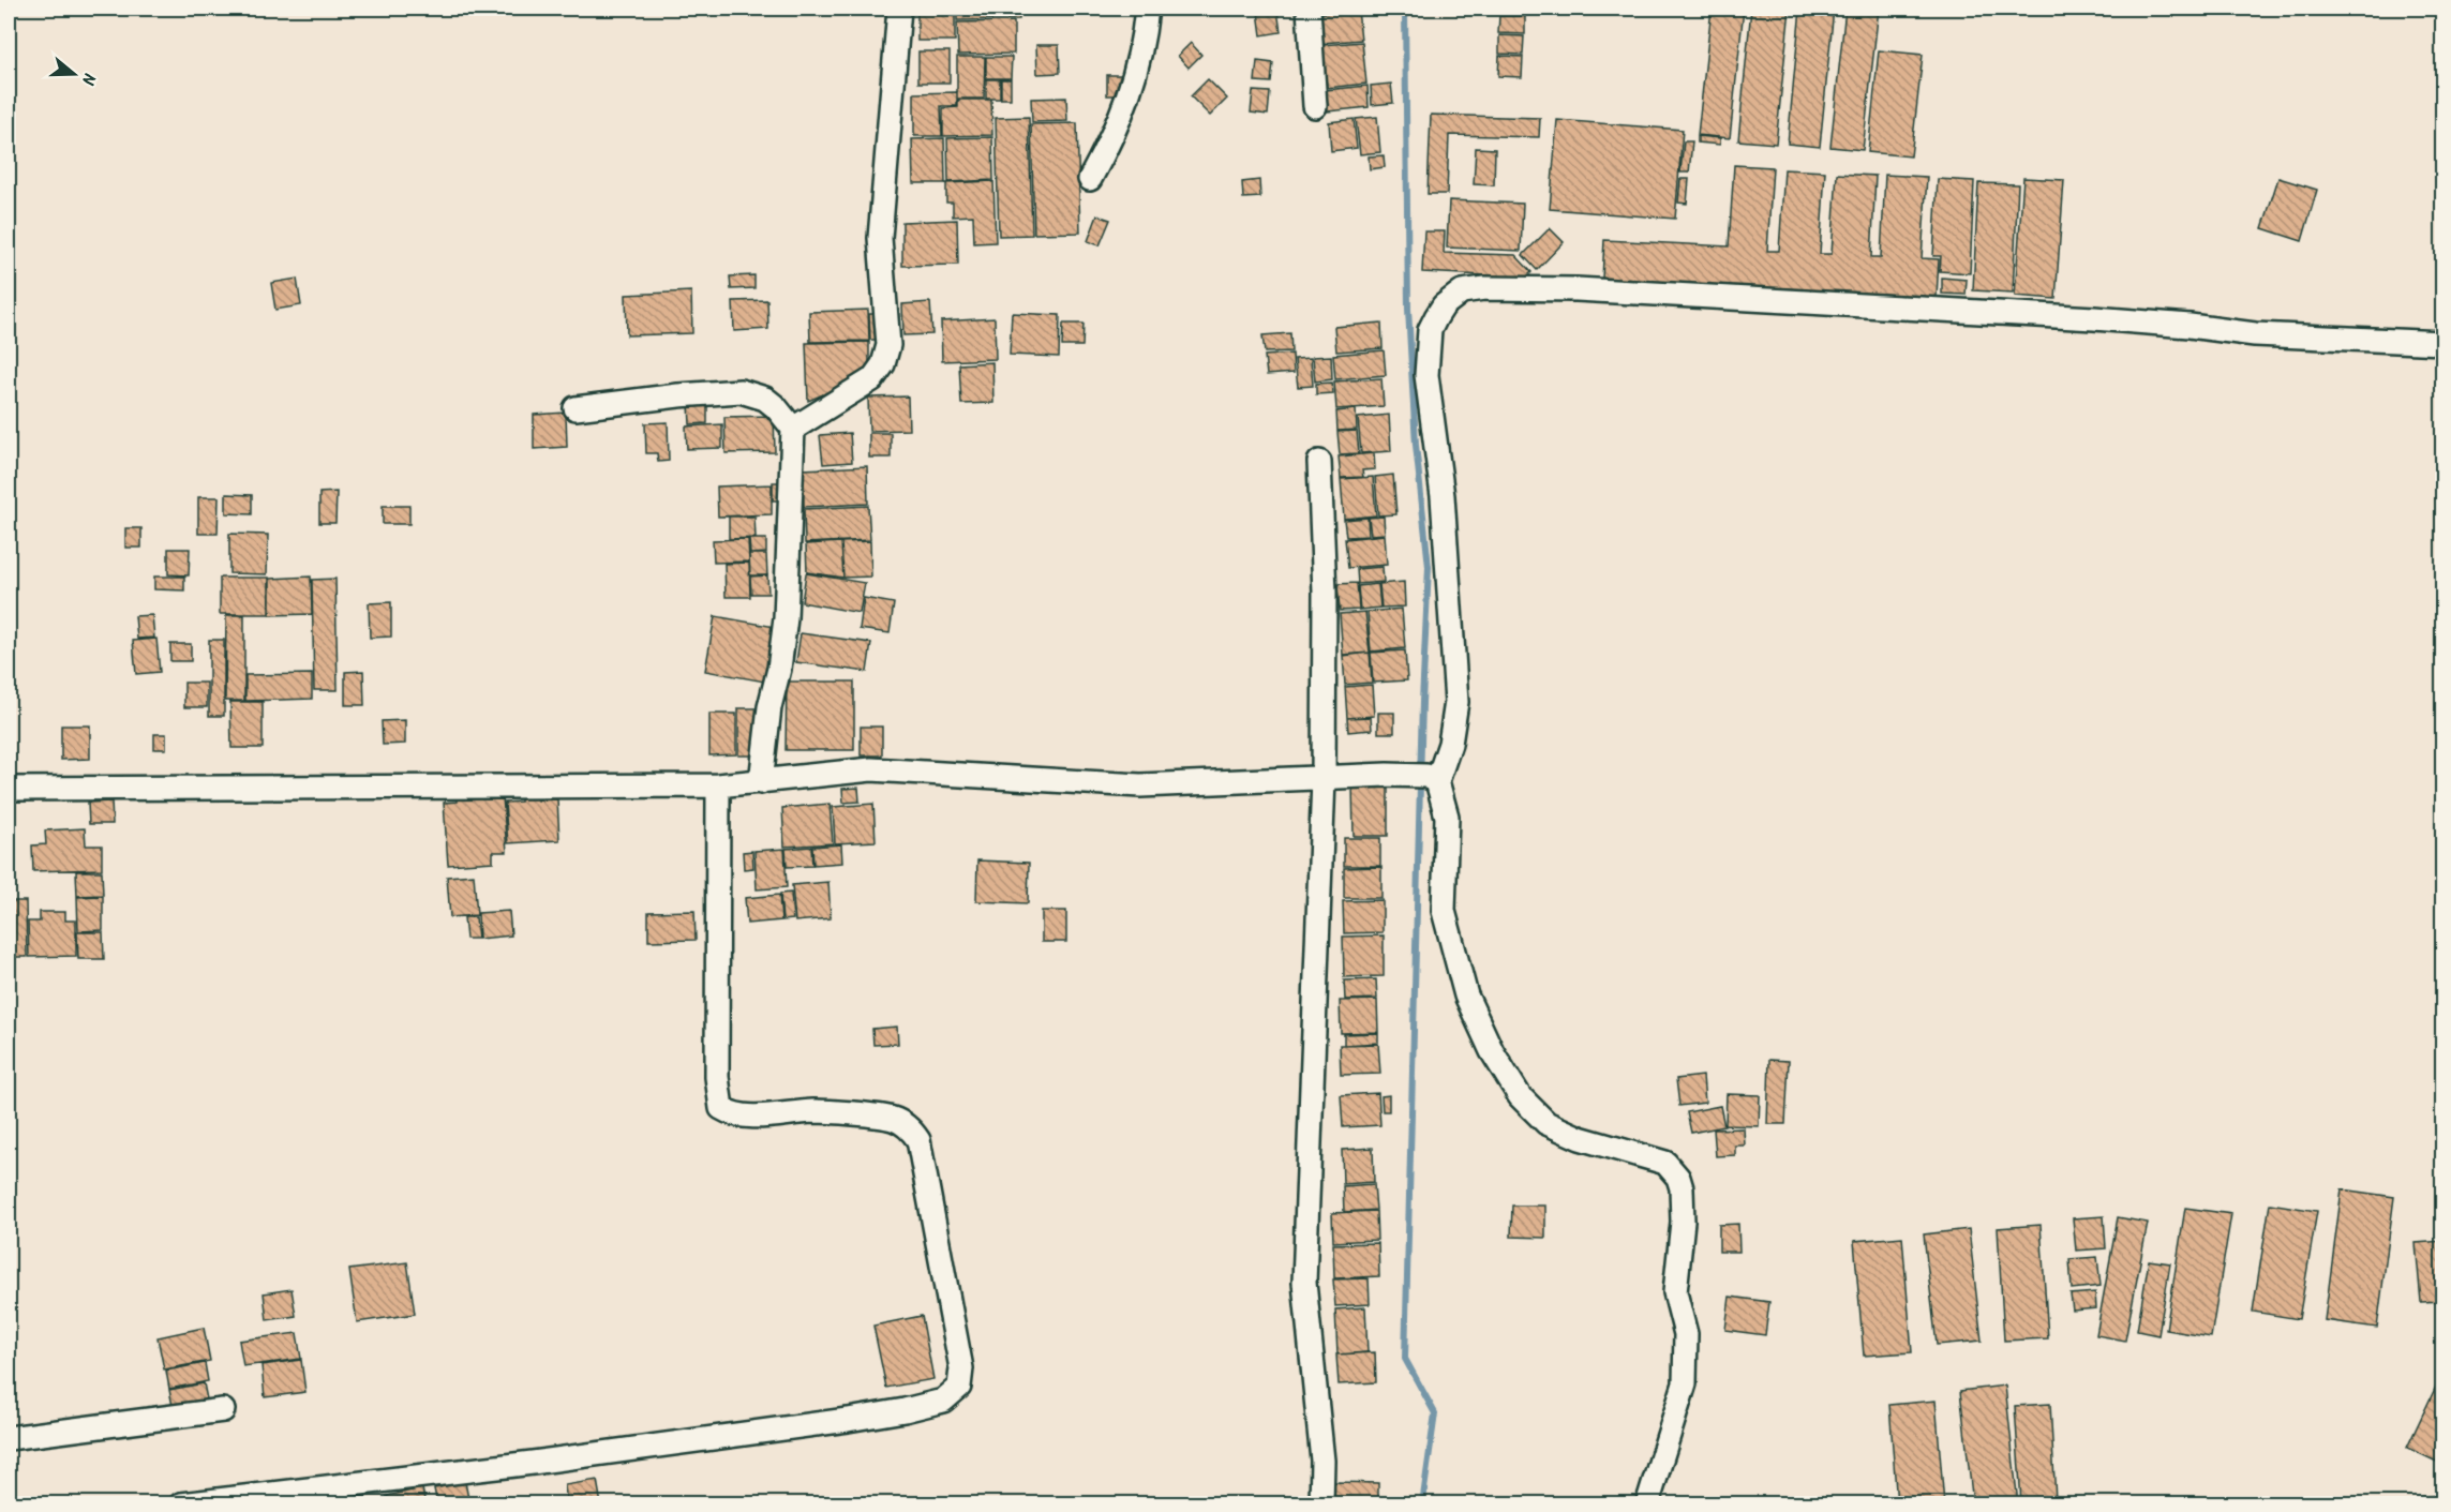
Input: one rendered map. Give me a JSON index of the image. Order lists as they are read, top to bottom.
{
  "north": "right"
}
